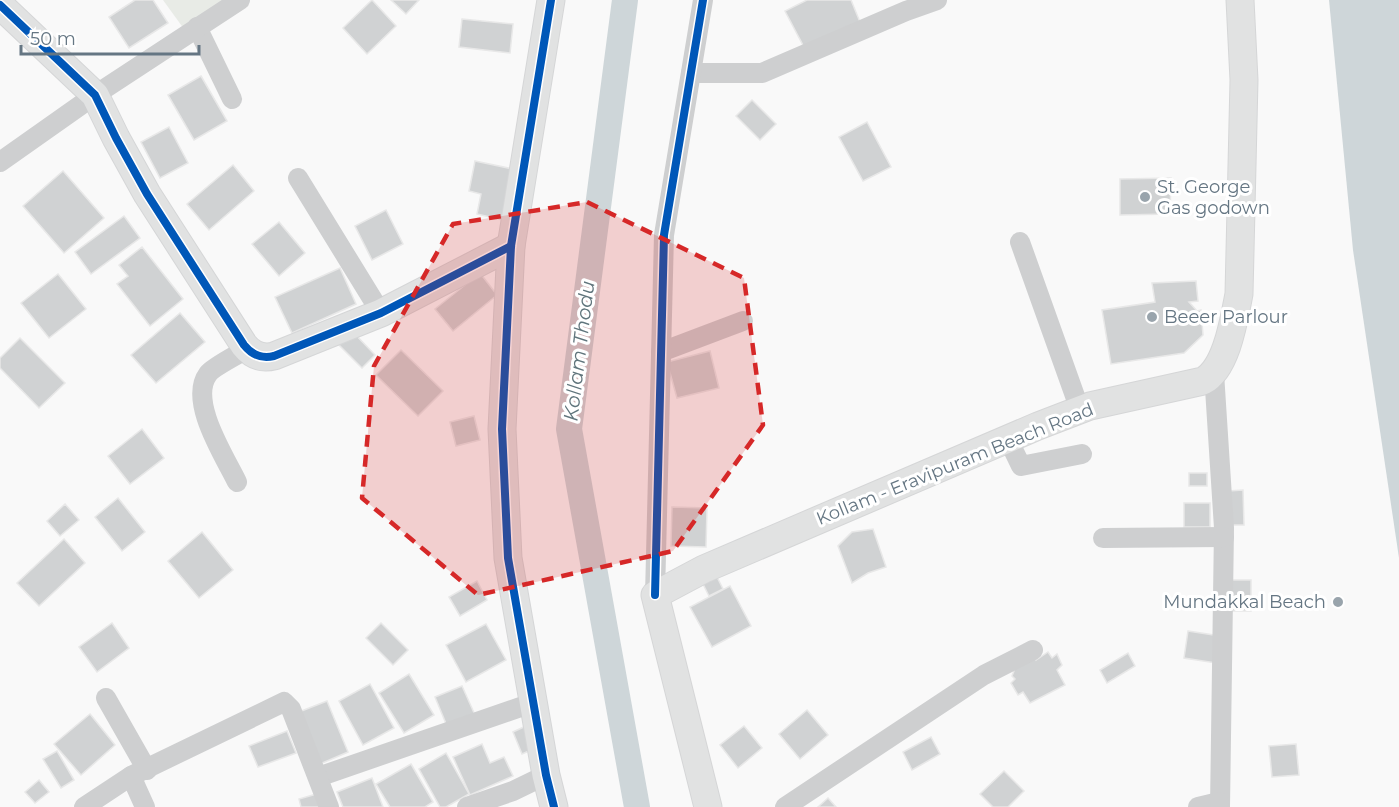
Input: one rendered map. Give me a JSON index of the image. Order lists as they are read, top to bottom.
{
  "streets": {
    "street": ["Kollam - Eravipuram Beach Road"]
  },
  "water": ["Kollam Thodu"],
  "places": ["St. George Gas godown", "Beeer Parlour", "Mundakkal Beach"],
  "scale_bar": "50 m"
}
